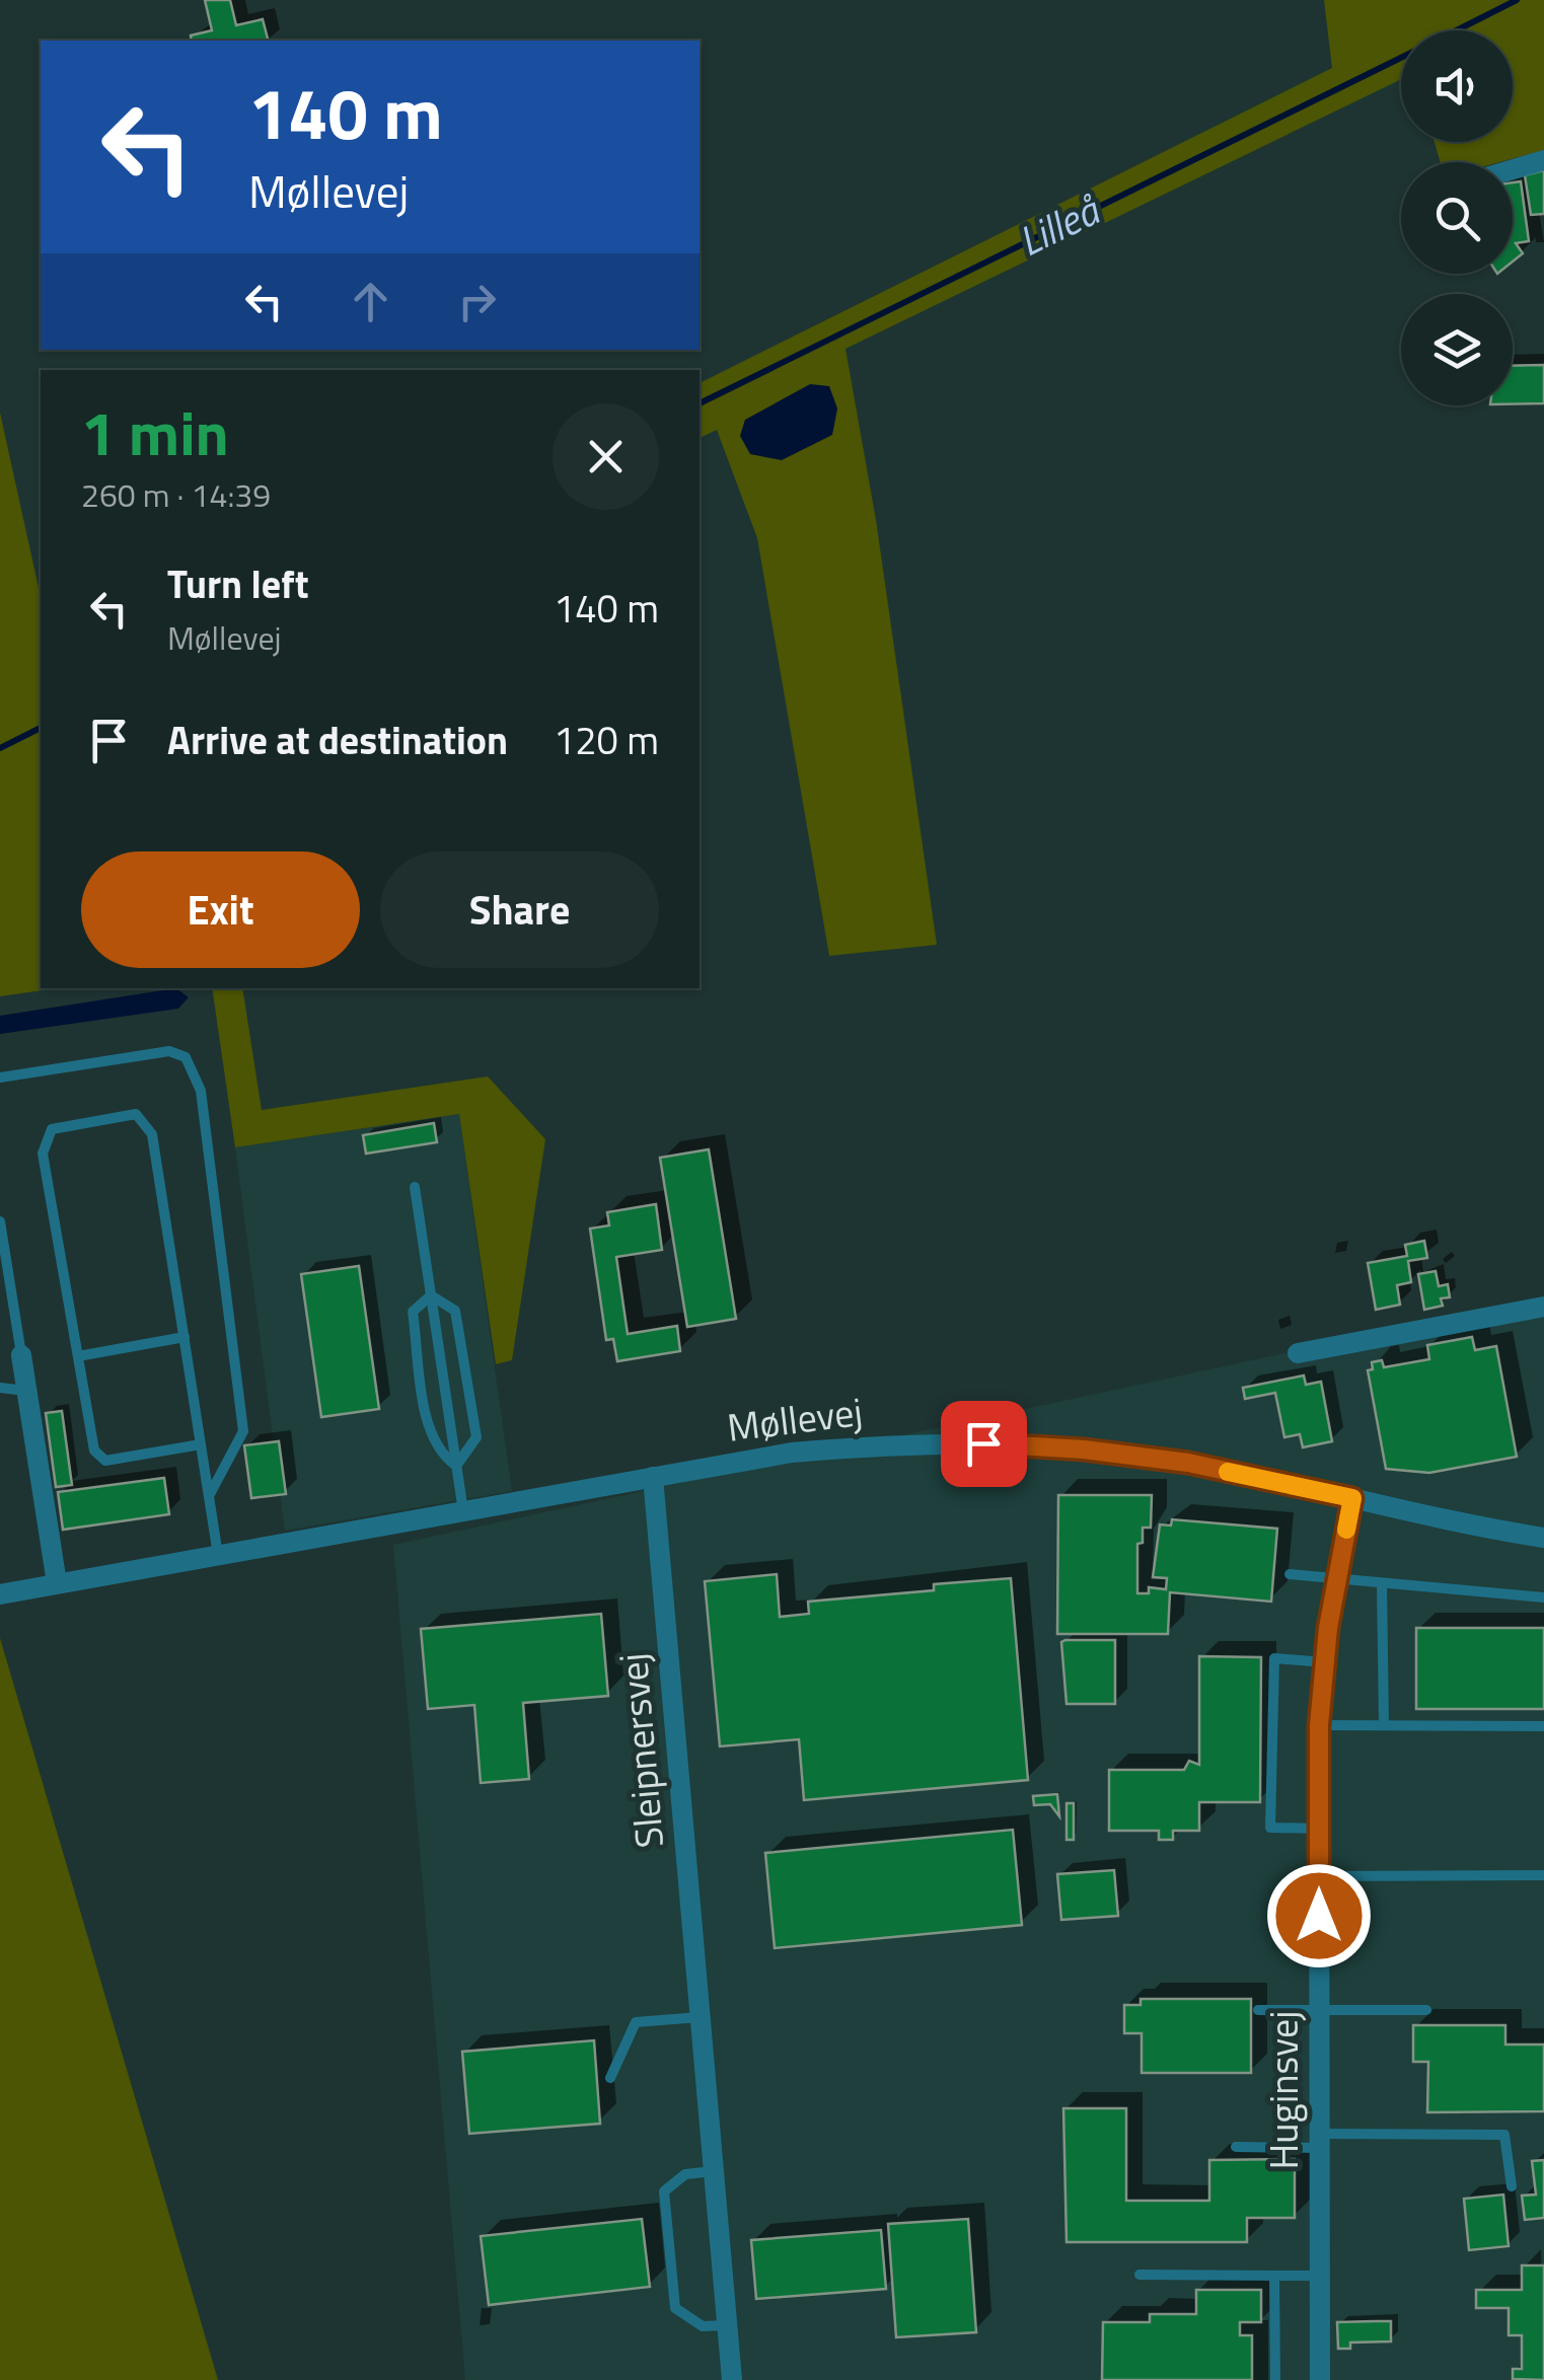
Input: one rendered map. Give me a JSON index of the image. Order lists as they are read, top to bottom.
{
  "streets": {
    "street": ["Møllevej", "Sleipnersvej", "Huginsvej"]
  },
  "crossings": [
    ["Møllevej", "Sleipnersvej"],
    ["Møllevej", "Huginsvej"]
  ],
  "water": ["Lilleå"],
  "page": {
    "turn": ["140 m", "Møllevej"],
    "heading": ["1 min", "260 m · 14:39"],
    "list": [
      {
        "name": "Turn left",
        "note": "Møllevej",
        "value": "140 m"
      },
      {
        "name": "Arrive at destination",
        "value": "120 m"
      }
    ],
    "buttons": ["Exit", "Share"]
  }
}
